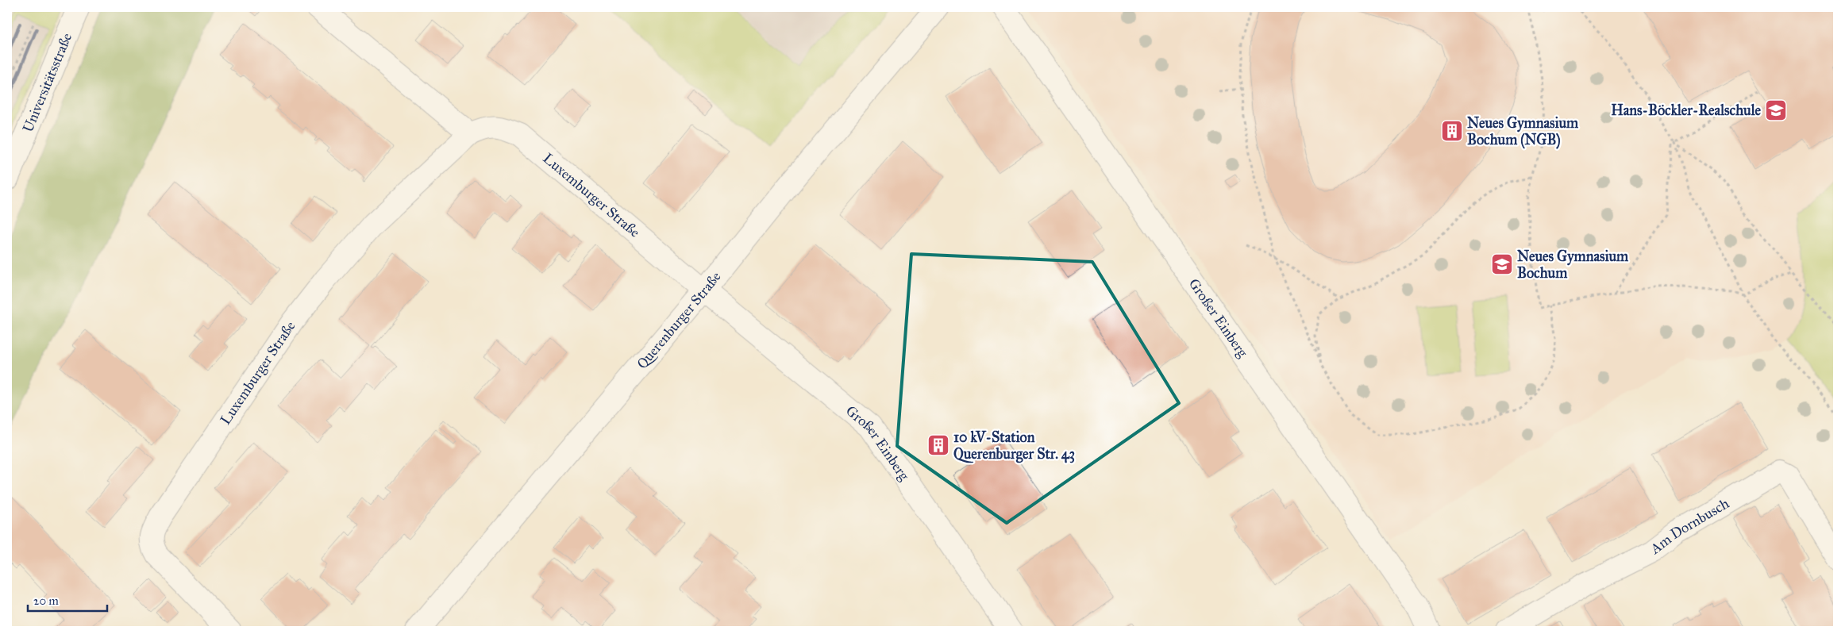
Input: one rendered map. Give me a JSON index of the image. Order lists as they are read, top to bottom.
{
  "streets": {
    "street": [
      "Universitätsstraße",
      "Luxemburger Straße",
      "Großer Einberg",
      "Querenburger Straße",
      "Am Dornbusch"
    ]
  },
  "crossings": [
    ["Luxemburger Straße", "Großer Einberg"],
    ["Luxemburger Straße", "Querenburger Straße"],
    ["Großer Einberg", "Querenburger Straße"]
  ],
  "places": {
    "school or university": ["Hans-Böckler-Realschule", "Neues Gymnasium Bochum"],
    "building": ["Neues Gymnasium Bochum (NGB)", "10 kV-Station Querenburger Str. 43"]
  },
  "scale_bar": "20 m"
}
